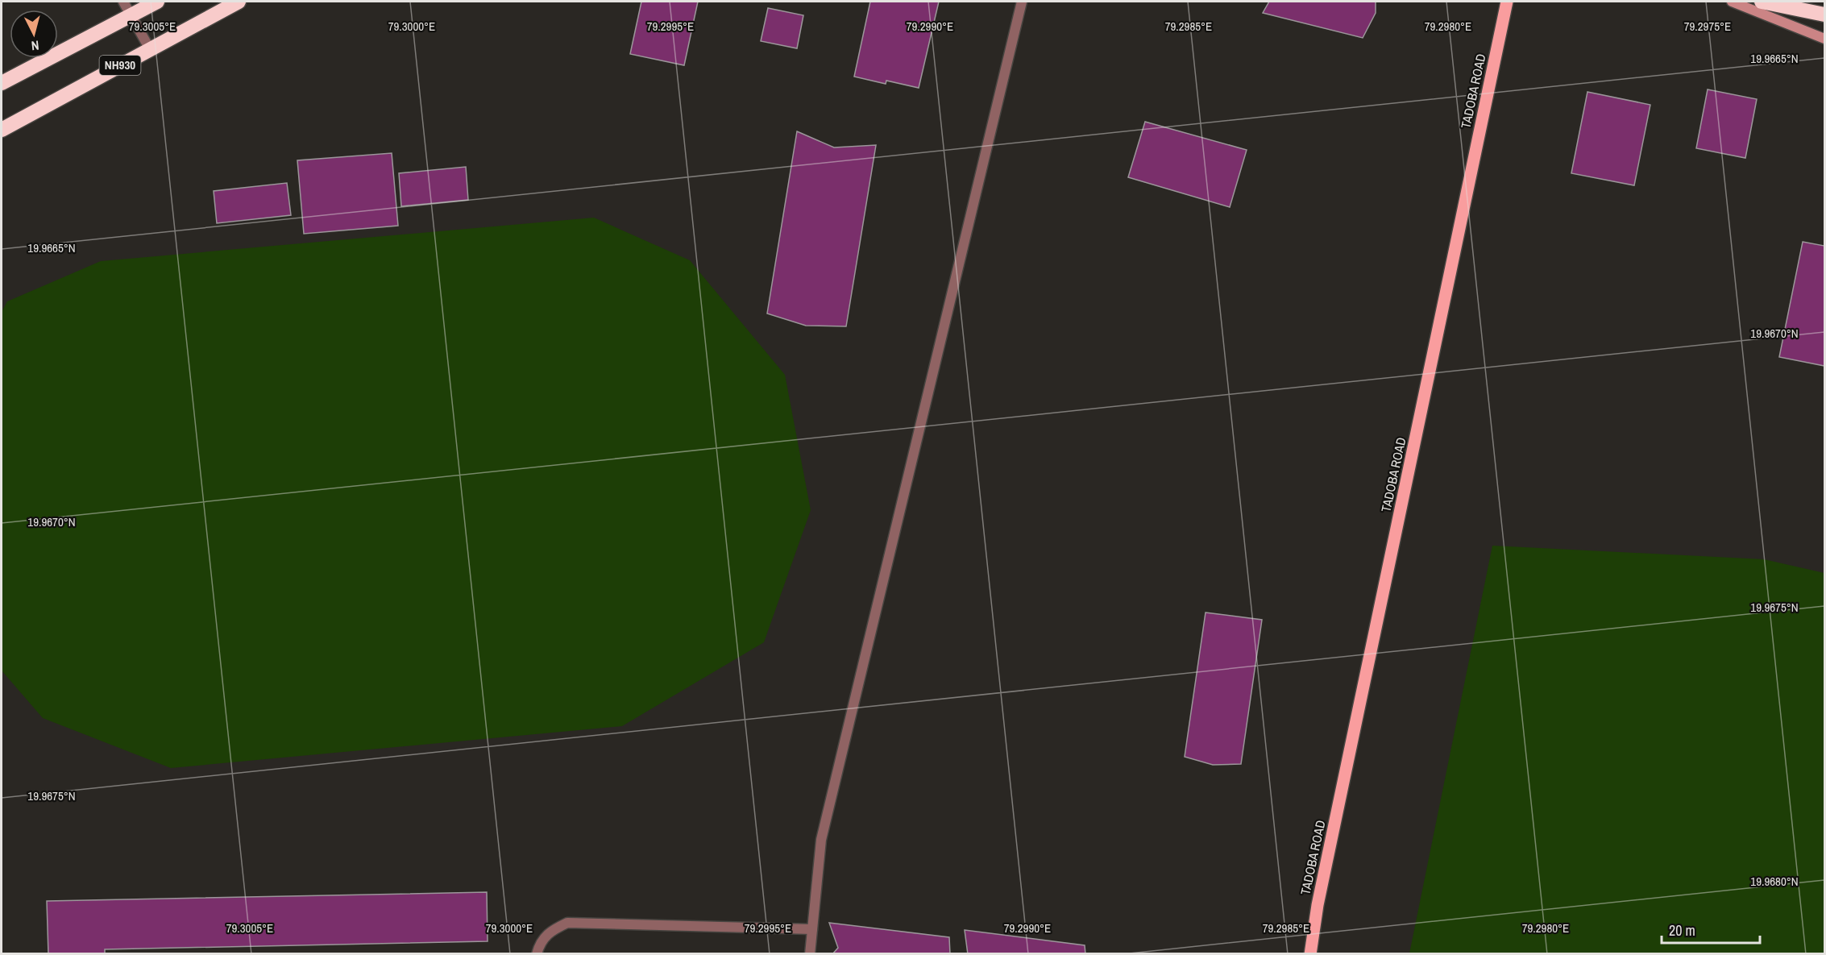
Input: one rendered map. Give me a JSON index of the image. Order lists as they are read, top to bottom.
{
  "streets": {
    "highway": ["NH930"],
    "main road": ["TADOBA ROAD"]
  },
  "scale_bar": "20 m",
  "north": "bottom",
  "coordinates": [
    "79.3005°E",
    "79.3000°E",
    "79.2995°E",
    "79.2990°E",
    "79.2985°E",
    "79.2980°E",
    "79.2975°E",
    "19.9665°N",
    "19.9670°N",
    "19.9675°N",
    "19.9680°N"
  ]
}
